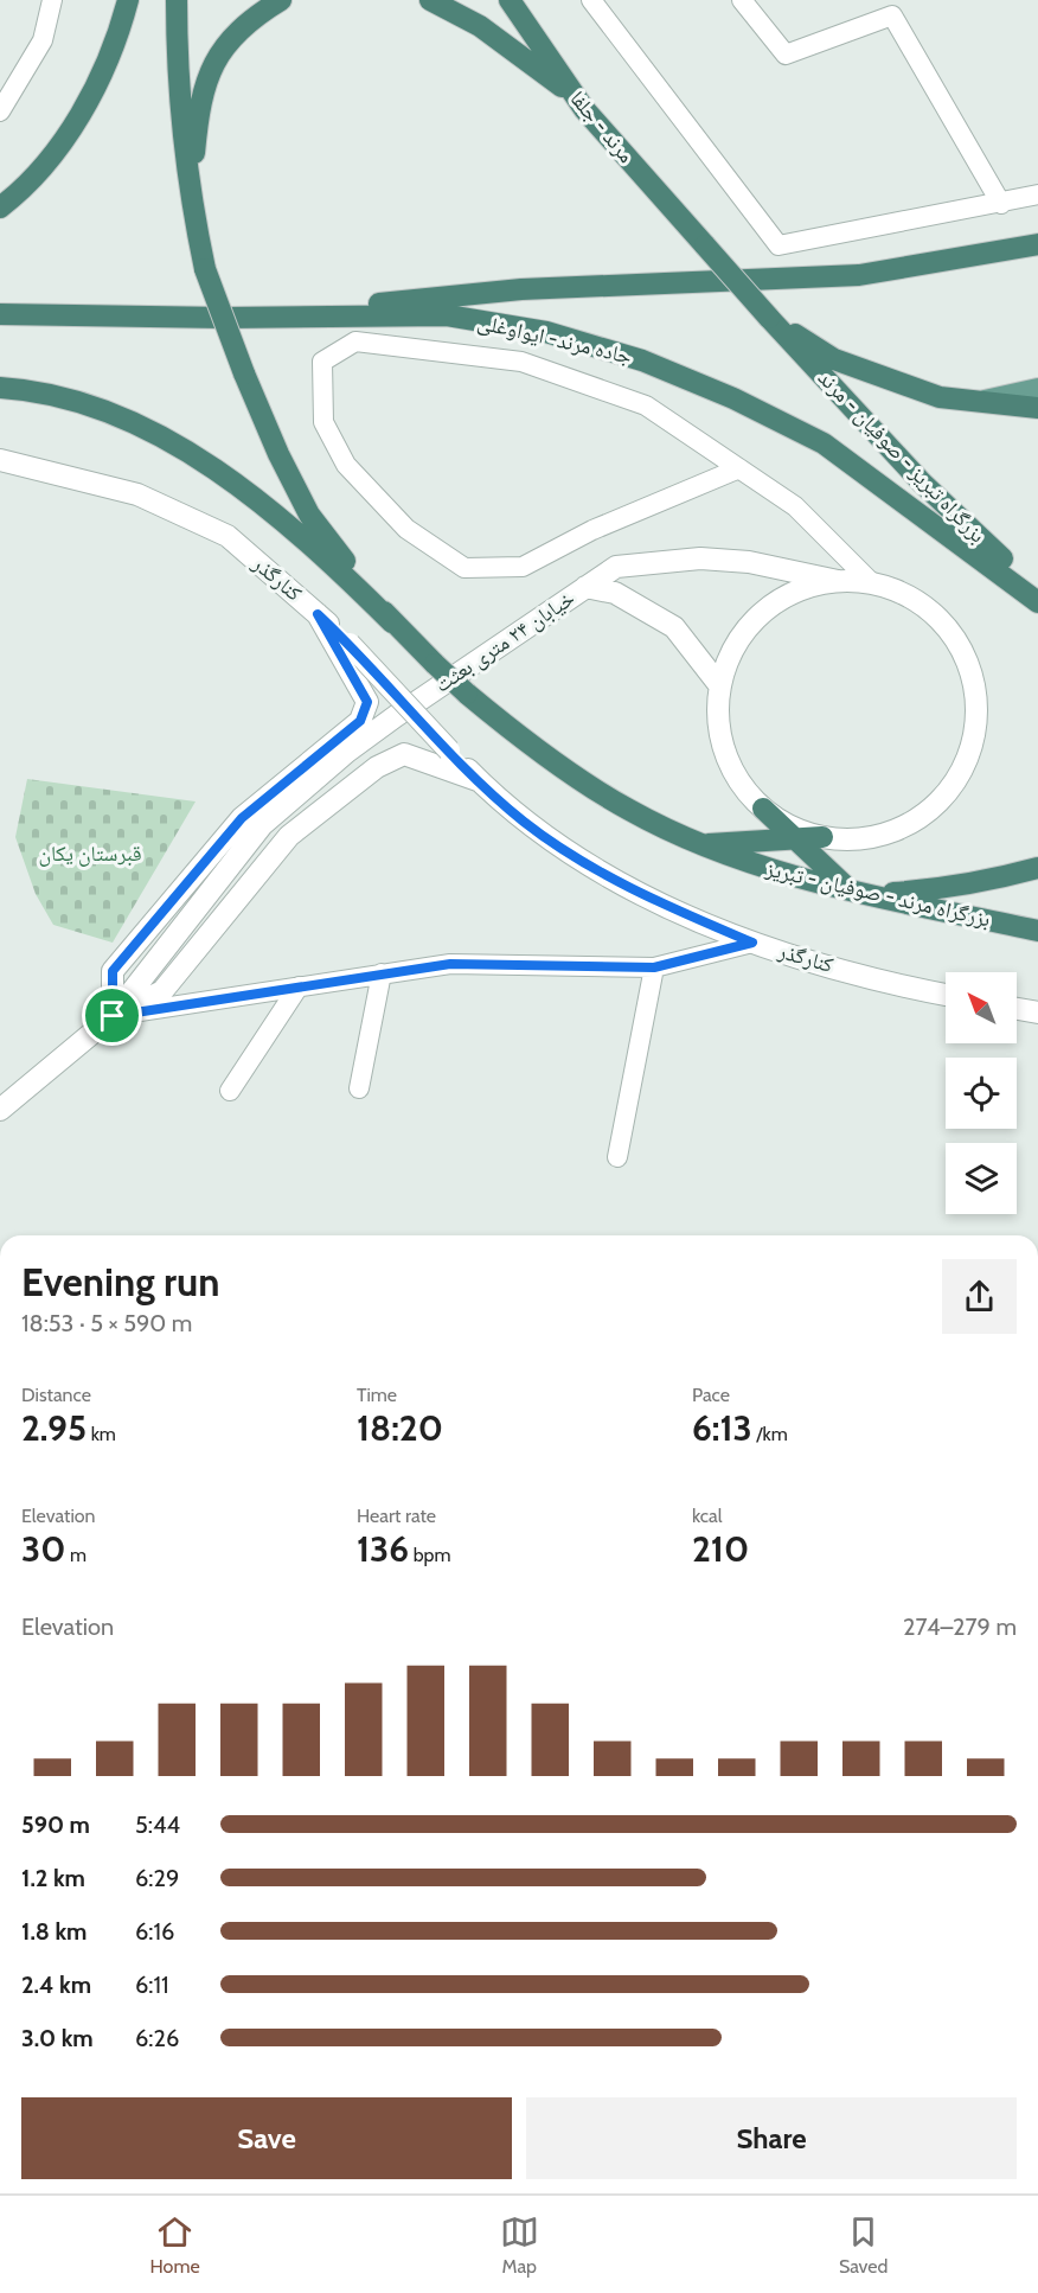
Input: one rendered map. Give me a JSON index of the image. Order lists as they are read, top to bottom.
{
  "streets": {
    "highway": [
      "مرند - جلفا",
      "جاده مرند- ایواوغلی",
      "بزرگراه تبریز - صوفیان - مرند",
      "بزرگراه مرند - صوفیان - تبریز"
    ],
    "street": ["کنارگذر", "خیابان ۲۴ متری بعثت"]
  },
  "crossings": [
    ["مرند - جلفا", "بزرگراه تبریز - صوفیان - مرند"]
  ],
  "parks": ["قبرستان یکان"],
  "north": "top left",
  "page": {
    "heading": ["Evening run", "18:53 · 5 × 590 m"],
    "stats": [
      ["Distance", "2.95 km"],
      ["Time", "18:20"],
      ["Pace", "6:13 /km"],
      ["Elevation", "30 m"],
      ["Heart rate", "136 bpm"],
      ["kcal", "210"]
    ],
    "chart": ["Elevation", "274–279 m"],
    "list": [
      {
        "name": "590 m",
        "note": "5:44"
      },
      {
        "name": "1.2 km",
        "note": "6:29"
      },
      {
        "name": "1.8 km",
        "note": "6:16"
      },
      {
        "name": "2.4 km",
        "note": "6:11"
      },
      {
        "name": "3.0 km",
        "note": "6:26"
      }
    ],
    "buttons": ["Save", "Share"],
    "tabs": ["Home", "Map", "Saved"]
  }
}
